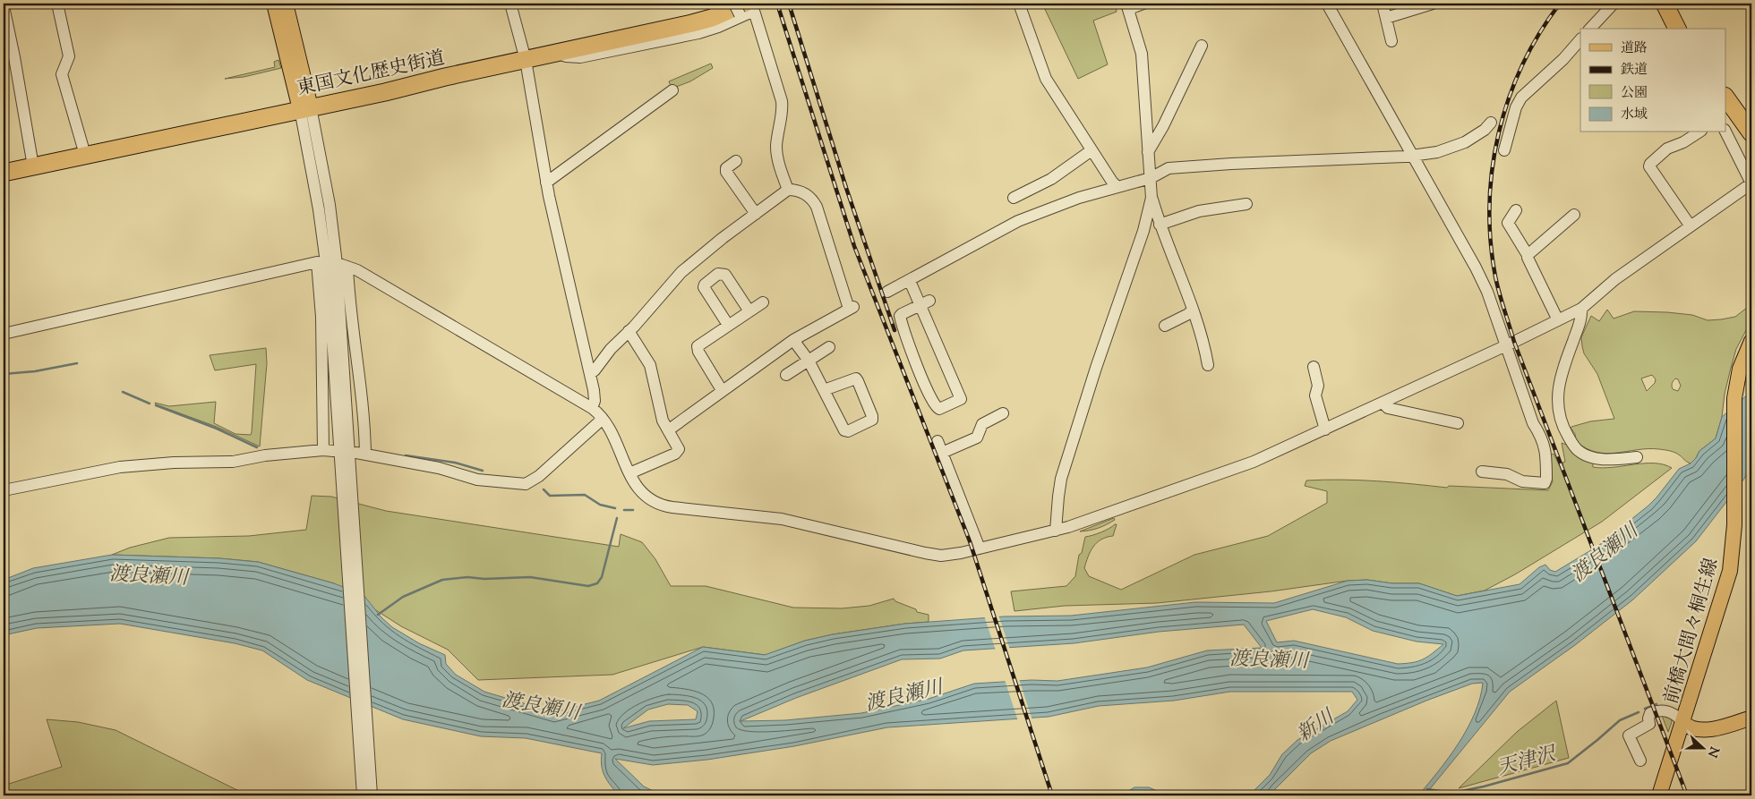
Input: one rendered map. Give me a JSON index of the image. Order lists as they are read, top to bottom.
{
  "streets": {
    "highway": ["東国文化歴史街道"],
    "main road": ["前橋大間々桐生線"]
  },
  "water": ["渡良瀬川", "新川", "天津沢"],
  "legend": [
    "道路",
    "鉄道",
    "公園",
    "水域"
  ],
  "north": "right"
}
